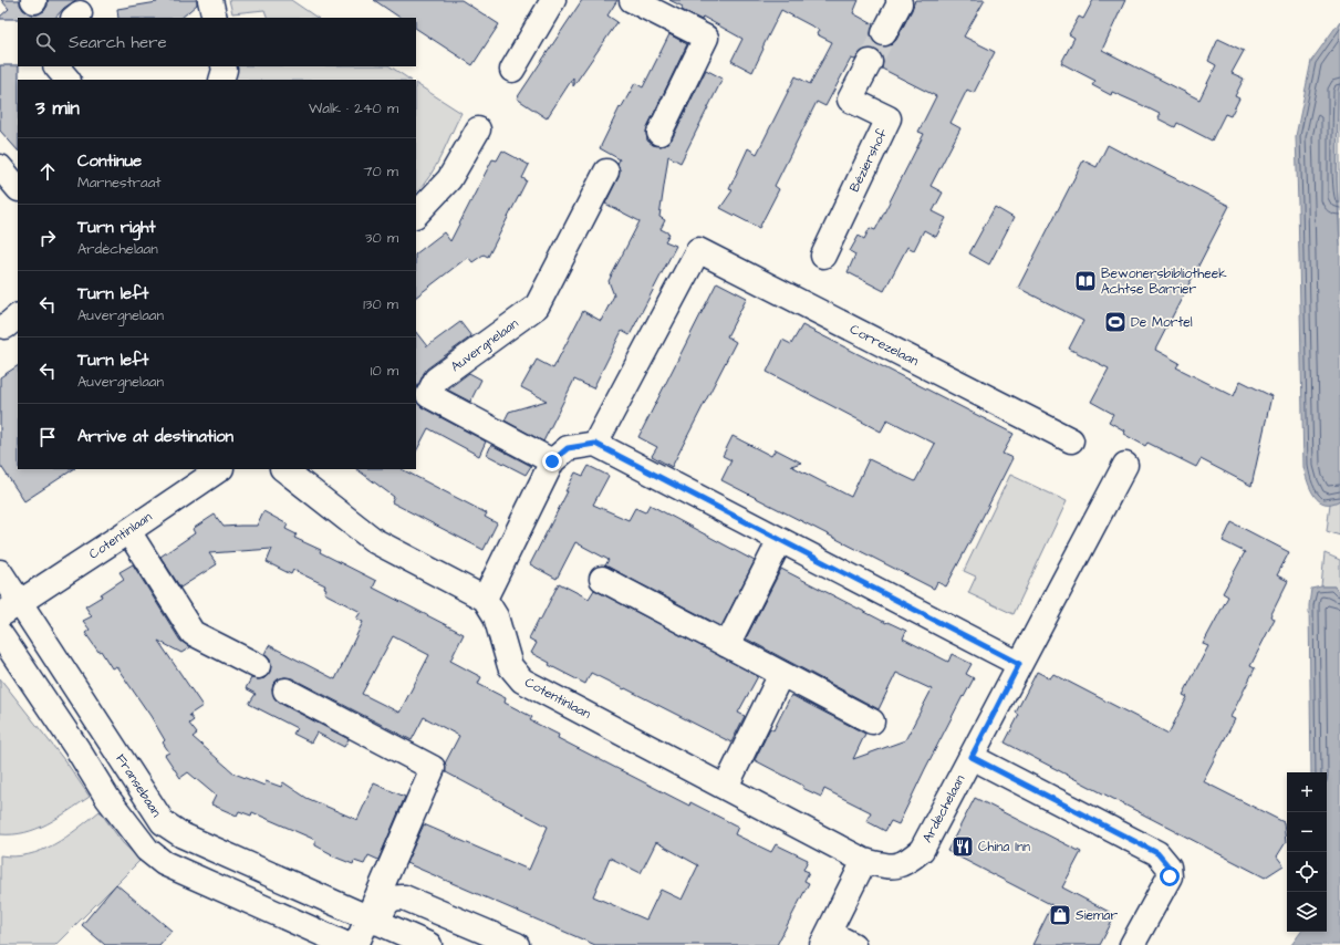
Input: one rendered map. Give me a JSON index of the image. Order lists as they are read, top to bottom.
{
  "streets": {
    "street": [
      "Béziershof",
      "Auvergnelaan",
      "Correzelaan",
      "Cotentinlaan",
      "Fransebaan",
      "Ardèchelaan"
    ]
  },
  "crossings": [
    ["Cotentinlaan", "Fransebaan"],
    ["Cotentinlaan", "Ardèchelaan"]
  ],
  "places": {
    "library": ["Bewonersbibliotheek Achtse Barrier"],
    "sports": ["De Mortel"],
    "restaurant": ["China Inn"],
    "shop": ["Siemar"]
  },
  "page": {
    "search": "Search here",
    "heading": ["3 min", "Walk · 240 m"],
    "list": [
      ["Continue", "Marnestraat", "70 m"],
      ["Turn right", "Ardèchelaan", "30 m"],
      ["Turn left", "Auvergnelaan", "130 m"],
      ["Turn left", "Auvergnelaan", "10 m"],
      "Arrive at destination"
    ],
    "map_buttons": ["+", "−"]
  }
}
